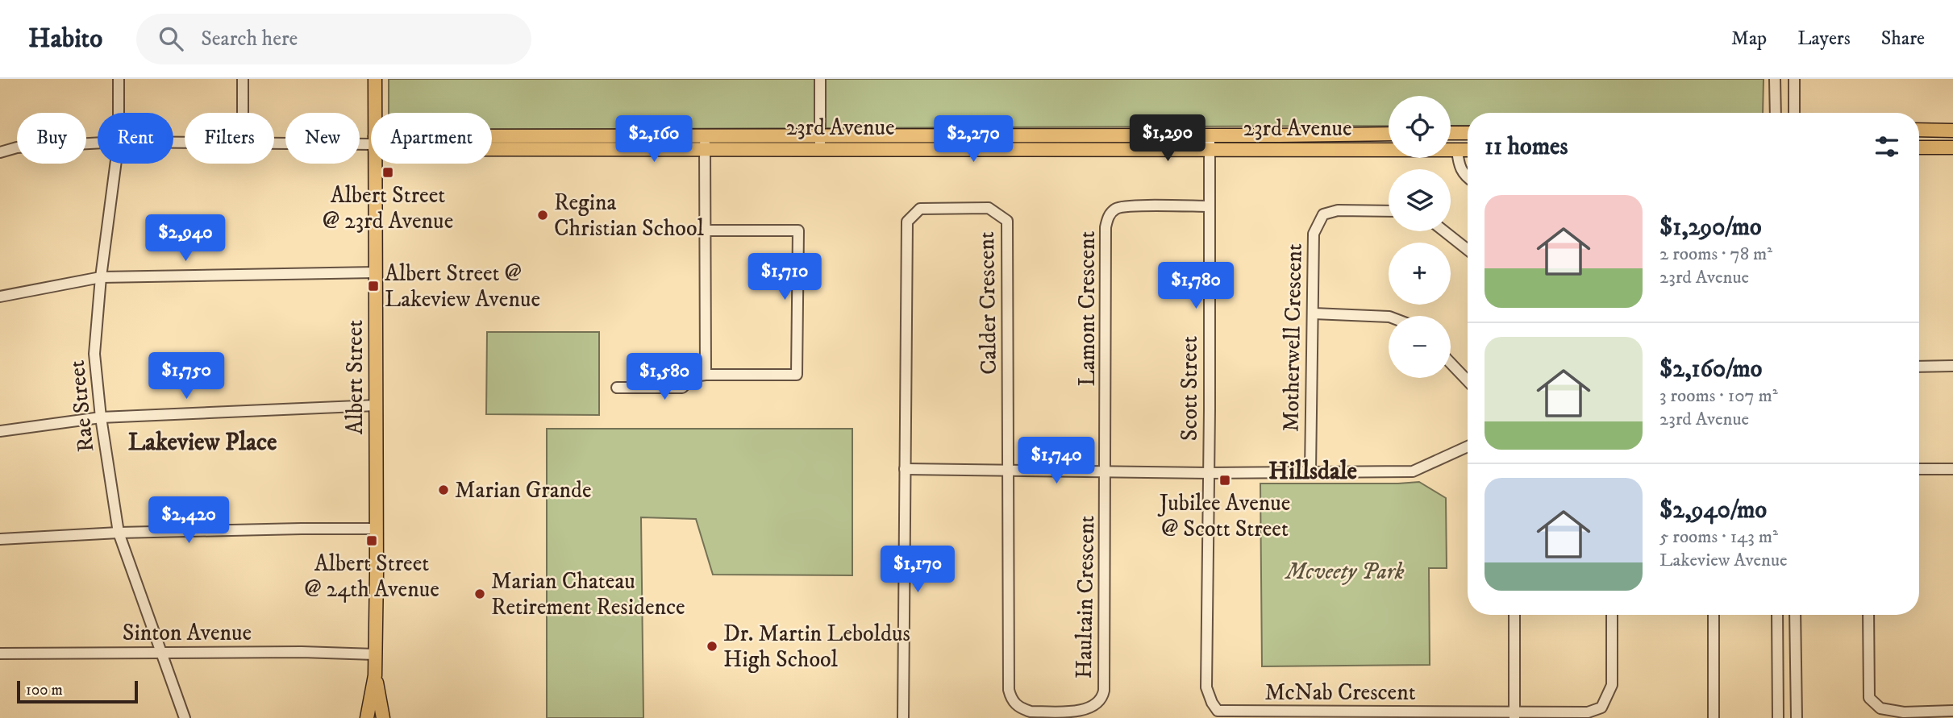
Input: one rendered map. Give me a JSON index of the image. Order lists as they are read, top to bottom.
{
  "streets": {
    "main road": ["23rd Avenue", "Albert Street"],
    "street": [
      "Calder Crescent",
      "Lamont Crescent",
      "Motherwell Crescent",
      "Scott Street",
      "Rae Street",
      "Haultain Crescent",
      "Sinton Avenue",
      "McNab Crescent"
    ]
  },
  "crossings": [
    ["23rd Avenue", "Scott Street"],
    ["Calder Crescent", "Haultain Crescent"],
    ["Lamont Crescent", "Scott Street"],
    ["Lamont Crescent", "Haultain Crescent"],
    ["Albert Street", "Sinton Avenue"],
    ["Scott Street", "McNab Crescent"],
    ["Rae Street", "Sinton Avenue"]
  ],
  "districts": ["Lakeview Place", "Hillsdale"],
  "parks": ["Mcveety Park"],
  "places": {
    "transit": [
      "Albert Street @ 23rd Avenue",
      "Albert Street @ Lakeview Avenue",
      "Jubilee Avenue @ Scott Street",
      "Albert Street @ 24th Avenue"
    ],
    "other": [
      "Regina Christian School",
      "Marian Grande",
      "Marian Chateau Retirement Residence",
      "Dr. Martin Leboldus High School"
    ]
  },
  "scale_bar": "100 m",
  "page": {
    "header": "Habito",
    "search": "Search here",
    "nav": ["Map", "Layers", "Share"],
    "map_buttons": ["+", "−"],
    "chip": [
      "Buy",
      "Rent",
      "Filters",
      "New",
      "Apartment"
    ],
    "heading": "11 homes",
    "price": [
      "$1,290",
      "$2,160",
      "$2,270",
      "$2,940",
      "$1,710",
      "$1,780",
      "$1,750",
      "$1,580",
      "$1,740",
      "$2,420",
      "$1,170"
    ],
    "list": [
      {
        "name": "$1,290/mo",
        "note": "2 rooms · 78 m² · 23rd Avenue"
      },
      {
        "name": "$2,160/mo",
        "note": "3 rooms · 107 m² · 23rd Avenue"
      },
      {
        "name": "$2,940/mo",
        "note": "5 rooms · 143 m² · Lakeview Avenue"
      }
    ],
    "scale": "100 m"
  }
}
